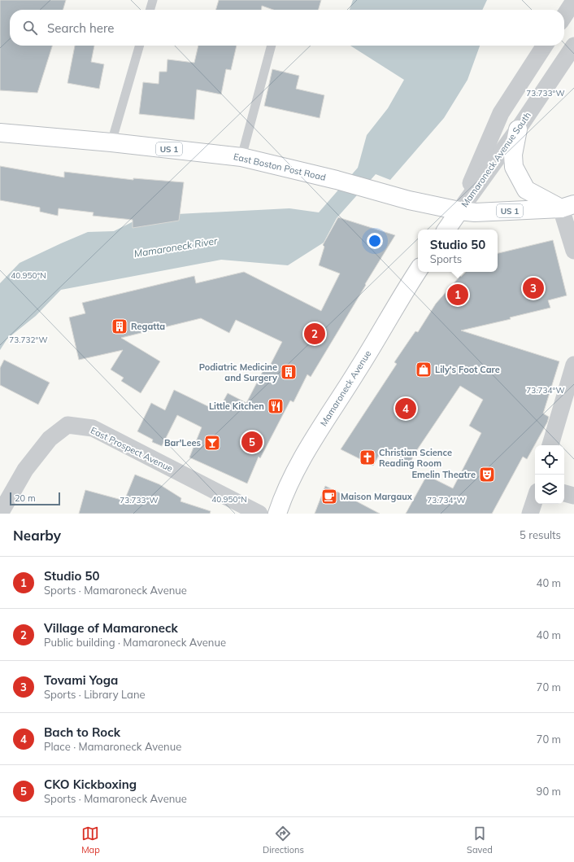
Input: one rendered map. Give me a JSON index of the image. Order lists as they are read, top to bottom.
{
  "streets": {
    "main road": ["US 1", "East Boston Post Road", "Mamaroneck Avenue"],
    "street": ["Mamaroneck Avenue South", "East Prospect Avenue"]
  },
  "crossings": [
    ["US 1", "Mamaroneck Avenue South"],
    ["US 1", "East Boston Post Road"],
    ["Mamaroneck Avenue South", "East Boston Post Road"]
  ],
  "water": ["Mamaroneck River"],
  "places": {
    "building": ["Regatta", "Podiatric Medicine and Surgery"],
    "shop": ["Lily's Foot Care"],
    "restaurant": ["Little Kitchen"],
    "bar": ["Bar'Lees"],
    "church": ["Christian Science Reading Room"],
    "theatre": ["Emelin Theatre"],
    "cafe": ["Maison Margaux"]
  },
  "scale_bar": "20 m",
  "page": {
    "search": "Search here",
    "popup": ["Studio 50", "Sports"],
    "pins": [
      "3",
      "1",
      "2",
      "4",
      "5"
    ],
    "scale": "20 m",
    "heading": ["Nearby", "5 results"],
    "list": [
      {
        "mark": "1",
        "name": "Studio 50",
        "note": "Sports · Mamaroneck Avenue",
        "value": "40 m"
      },
      {
        "mark": "2",
        "name": "Village of Mamaroneck",
        "note": "Public building · Mamaroneck Avenue",
        "value": "40 m"
      },
      {
        "mark": "3",
        "name": "Tovami Yoga",
        "note": "Sports · Library Lane",
        "value": "70 m"
      },
      {
        "mark": "4",
        "name": "Bach to Rock",
        "note": "Place · Mamaroneck Avenue",
        "value": "70 m"
      },
      {
        "mark": "5",
        "name": "CKO Kickboxing",
        "note": "Sports · Mamaroneck Avenue",
        "value": "90 m"
      }
    ],
    "nav": ["Map", "Directions", "Saved"]
  },
  "coordinates": [
    "73.733°W",
    "40.950°N",
    "73.732°W",
    "73.734°W"
  ]
}
